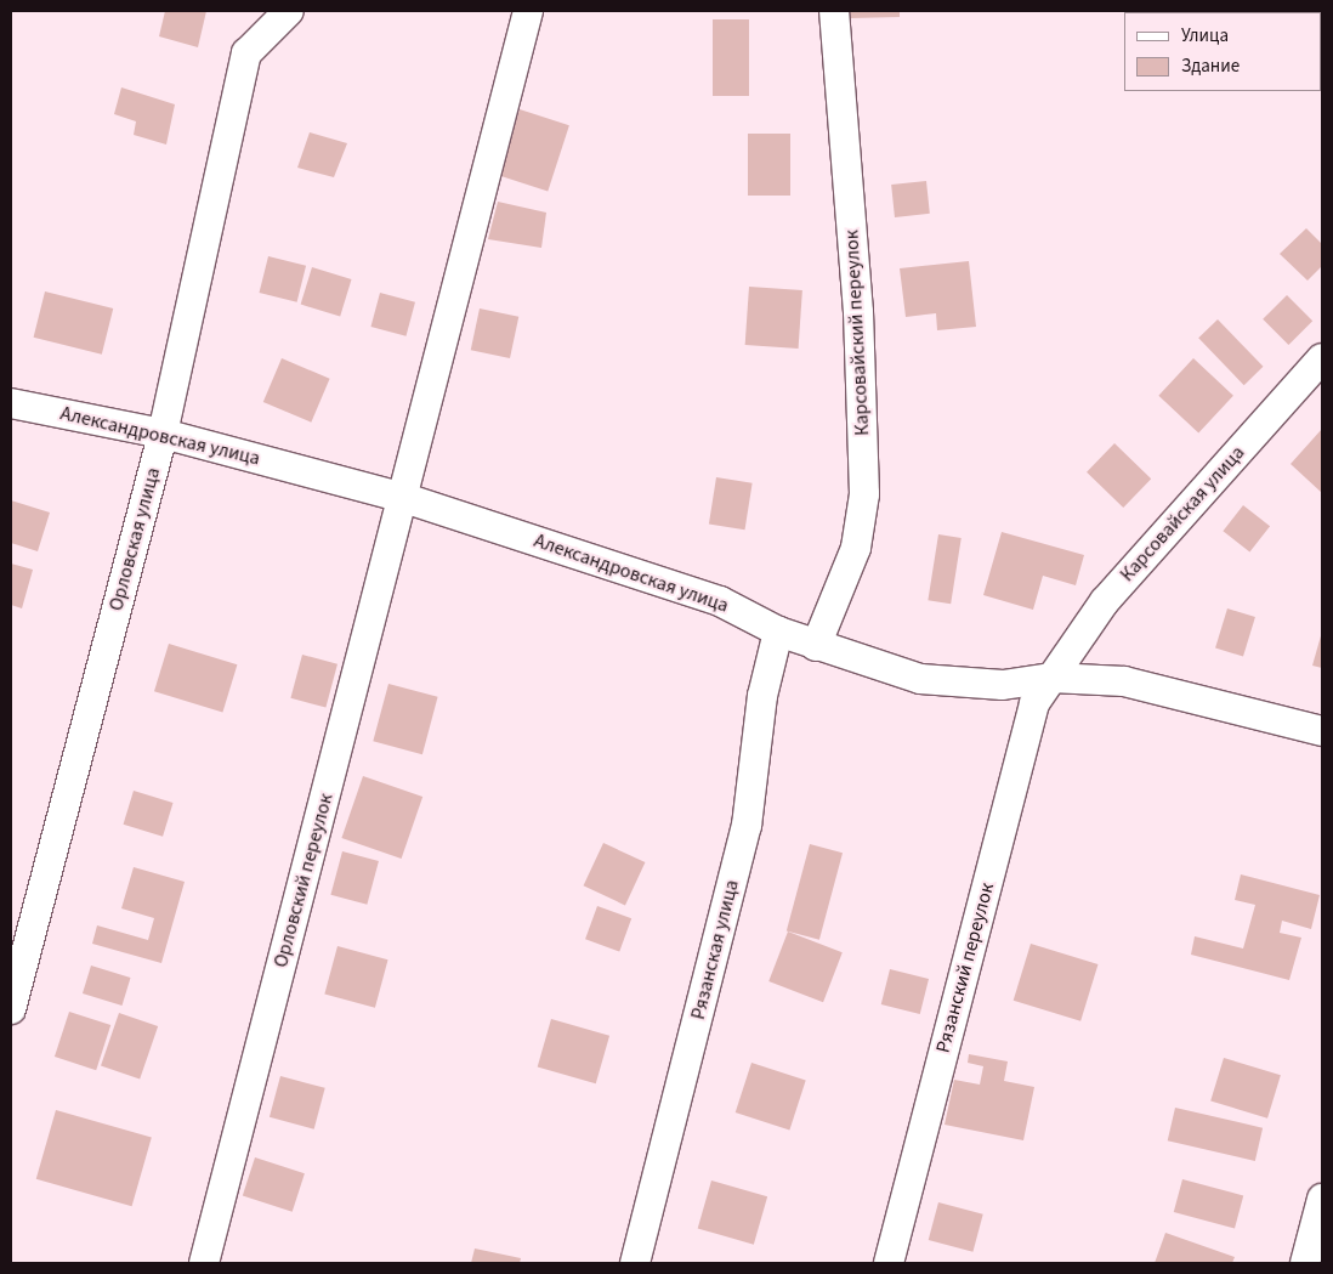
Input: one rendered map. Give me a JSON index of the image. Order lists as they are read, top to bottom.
{
  "streets": {
    "street": [
      "Карсовайский переулок",
      "Александровская улица",
      "Карсовайская улица",
      "Орловская улица",
      "Орловский переулок",
      "Рязанская улица",
      "Рязанский переулок"
    ]
  },
  "crossings": [
    ["Карсовайский переулок", "Александровская улица"],
    ["Александровская улица", "Карсовайская улица"],
    ["Александровская улица", "Орловская улица"],
    ["Александровская улица", "Орловский переулок"],
    ["Александровская улица", "Рязанская улица"],
    ["Александровская улица", "Рязанский переулок"],
    ["Карсовайская улица", "Рязанский переулок"]
  ],
  "legend": ["Улица", "Здание"]
}
